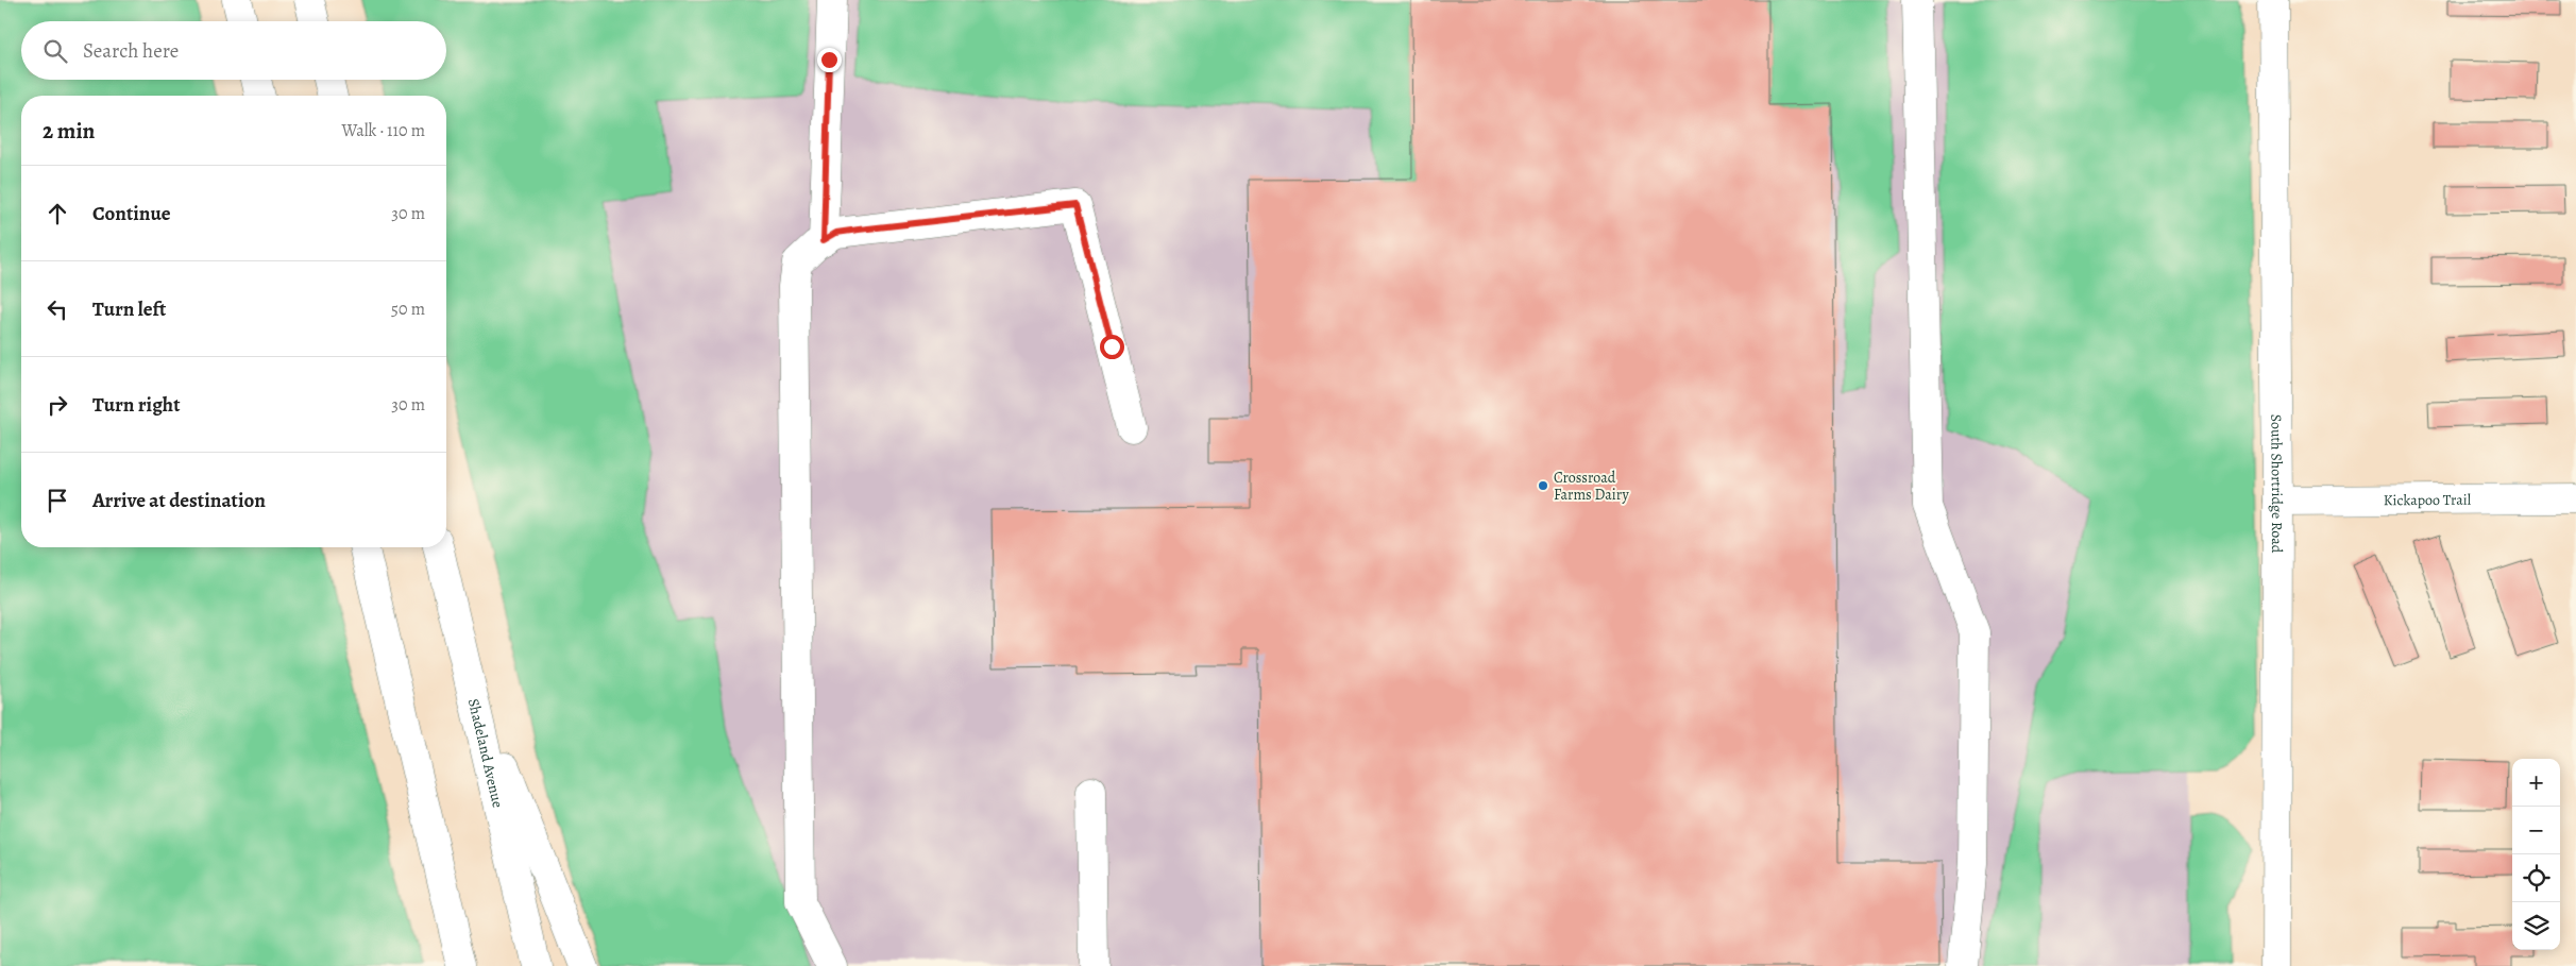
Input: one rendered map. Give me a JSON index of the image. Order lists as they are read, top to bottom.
{
  "streets": {
    "main road": ["South Shortridge Road", "Kickapoo Trail", "Shadeland Avenue"]
  },
  "crossings": [
    ["South Shortridge Road", "Kickapoo Trail"]
  ],
  "places": ["Crossroad Farms Dairy"],
  "page": {
    "search": "Search here",
    "heading": ["2 min", "Walk · 110 m"],
    "list": [
      ["Continue", "30 m"],
      ["Turn left", "50 m"],
      ["Turn right", "30 m"],
      "Arrive at destination"
    ],
    "map_buttons": ["+", "−"]
  }
}
